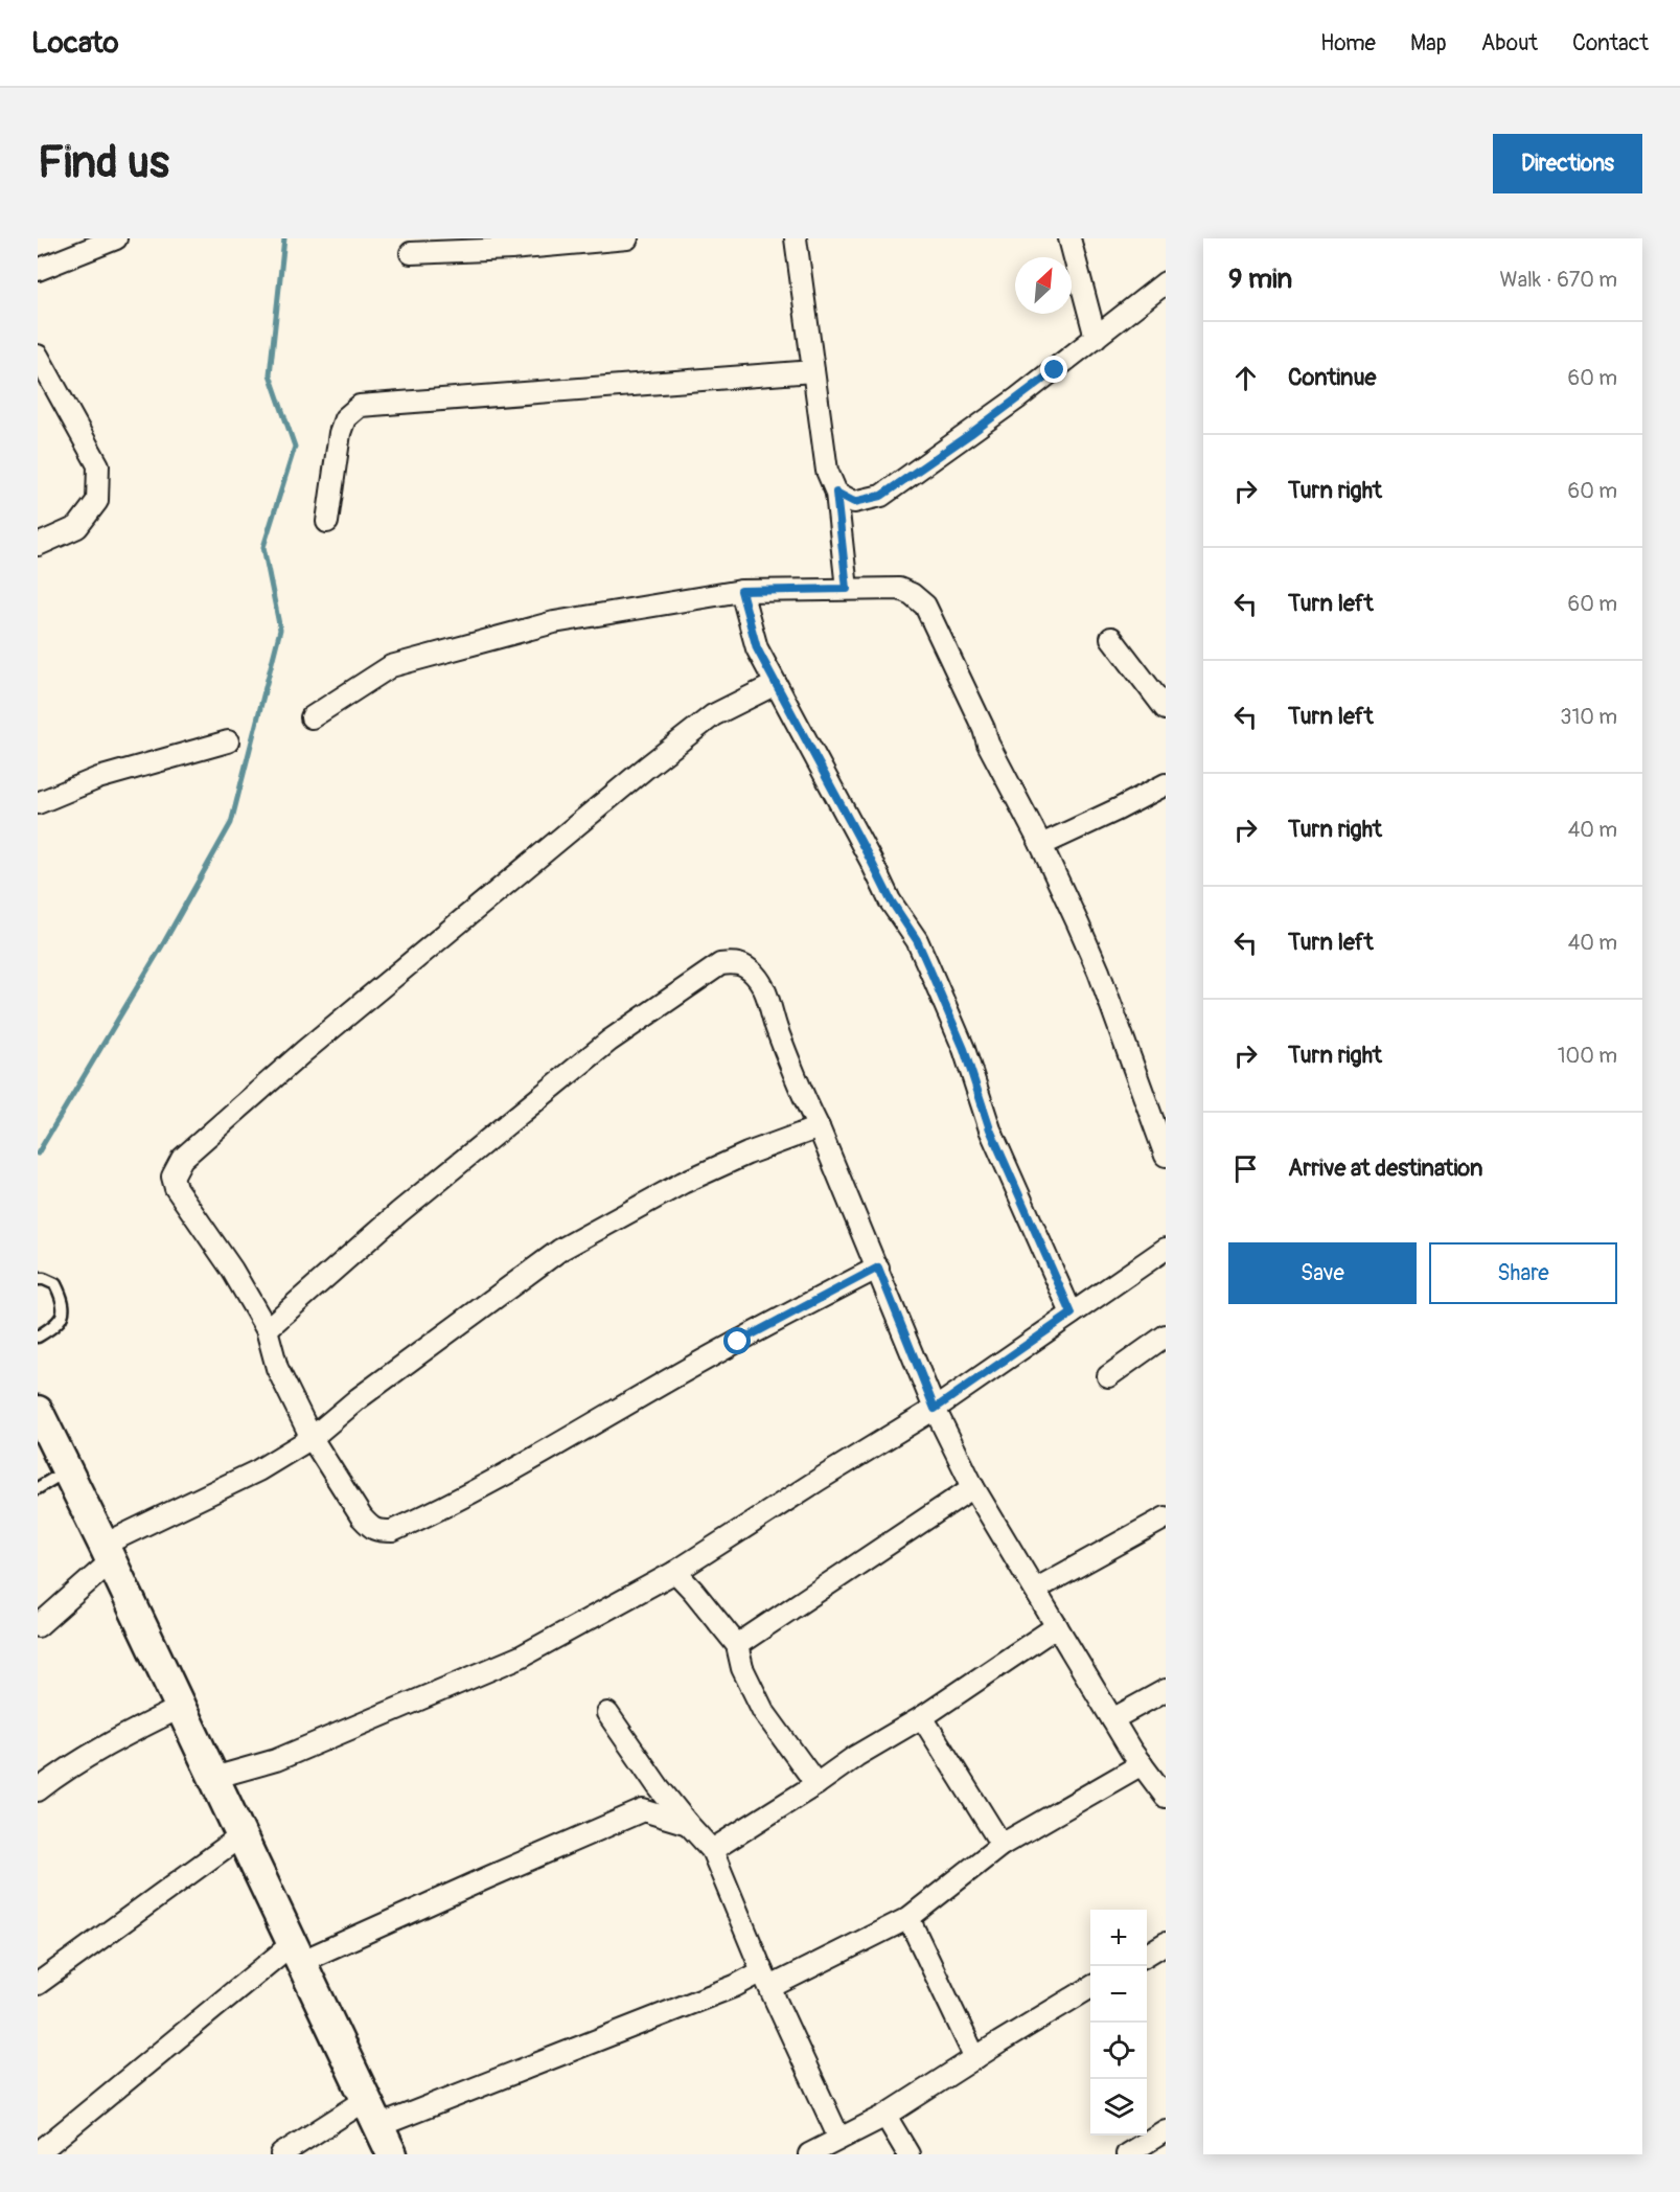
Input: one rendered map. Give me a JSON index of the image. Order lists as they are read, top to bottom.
{
  "north": "top right",
  "page": {
    "header": "Locato",
    "nav": [
      "Home",
      "Map",
      "About",
      "Contact"
    ],
    "buttons": [
      "Directions",
      ["Save", "Share"]
    ],
    "title": "Find us",
    "heading": ["9 min", "Walk · 670 m"],
    "list": [
      ["Continue", "60 m"],
      ["Turn right", "60 m"],
      ["Turn left", "60 m"],
      ["Turn left", "310 m"],
      ["Turn right", "40 m"],
      ["Turn left", "40 m"],
      ["Turn right", "100 m"],
      "Arrive at destination"
    ],
    "map_buttons": ["+", "−"]
  }
}
